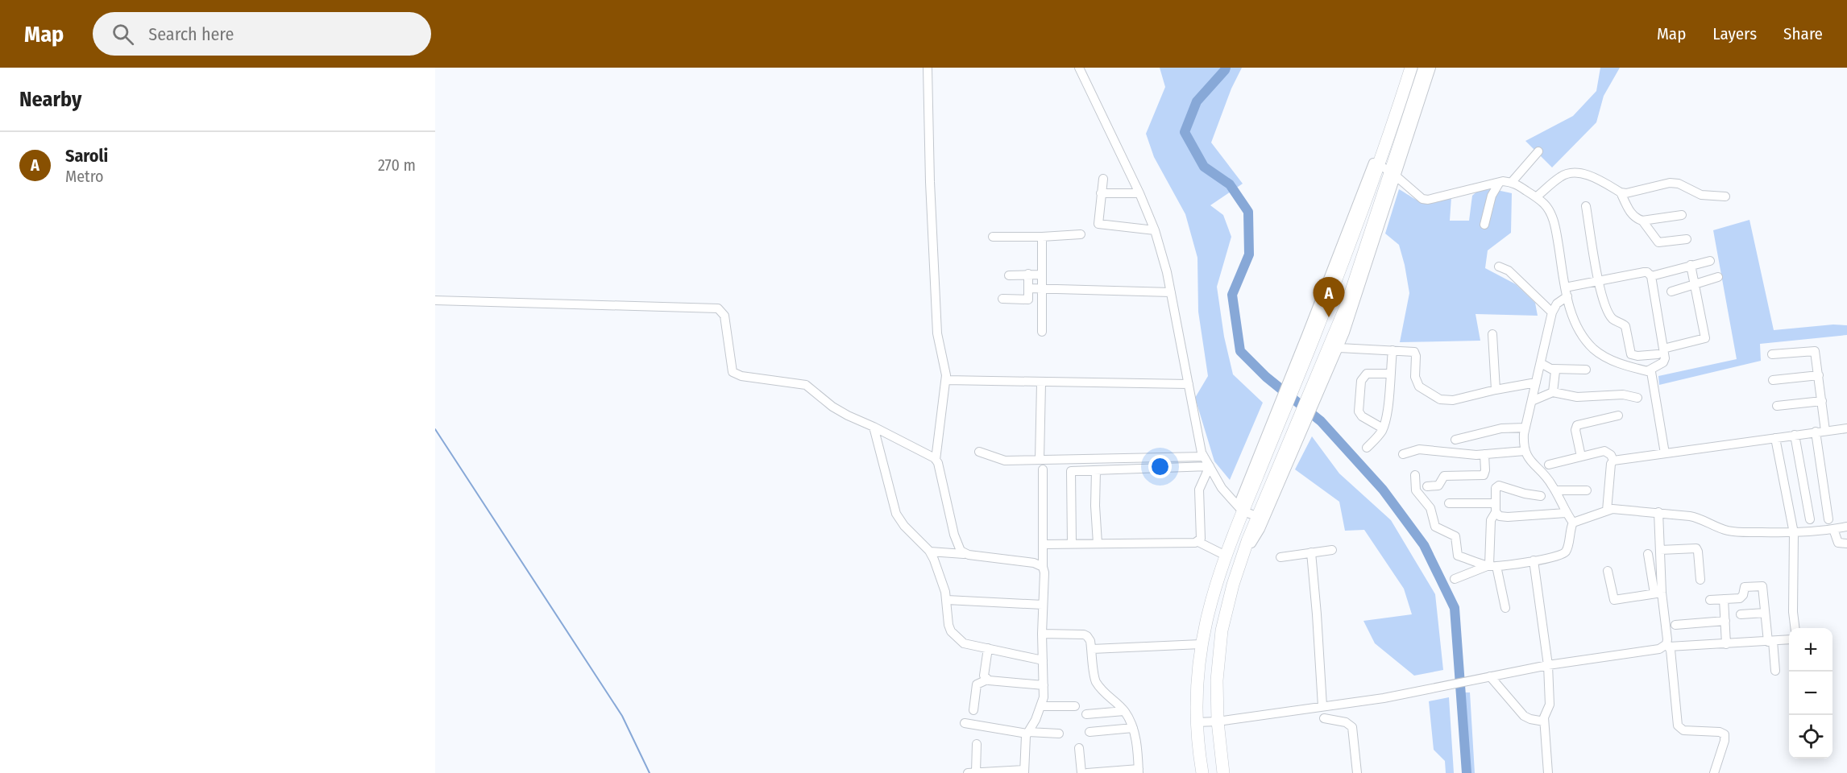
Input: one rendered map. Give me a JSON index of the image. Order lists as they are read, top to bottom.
{
  "page": {
    "header": "Map",
    "search": "Search here",
    "nav": ["Map", "Layers", "Share"],
    "heading": "Nearby",
    "list": [
      {
        "mark": "A",
        "name": "Saroli",
        "note": "Metro",
        "value": "270 m"
      }
    ],
    "pins": "A",
    "map_buttons": ["+", "−"]
  }
}
